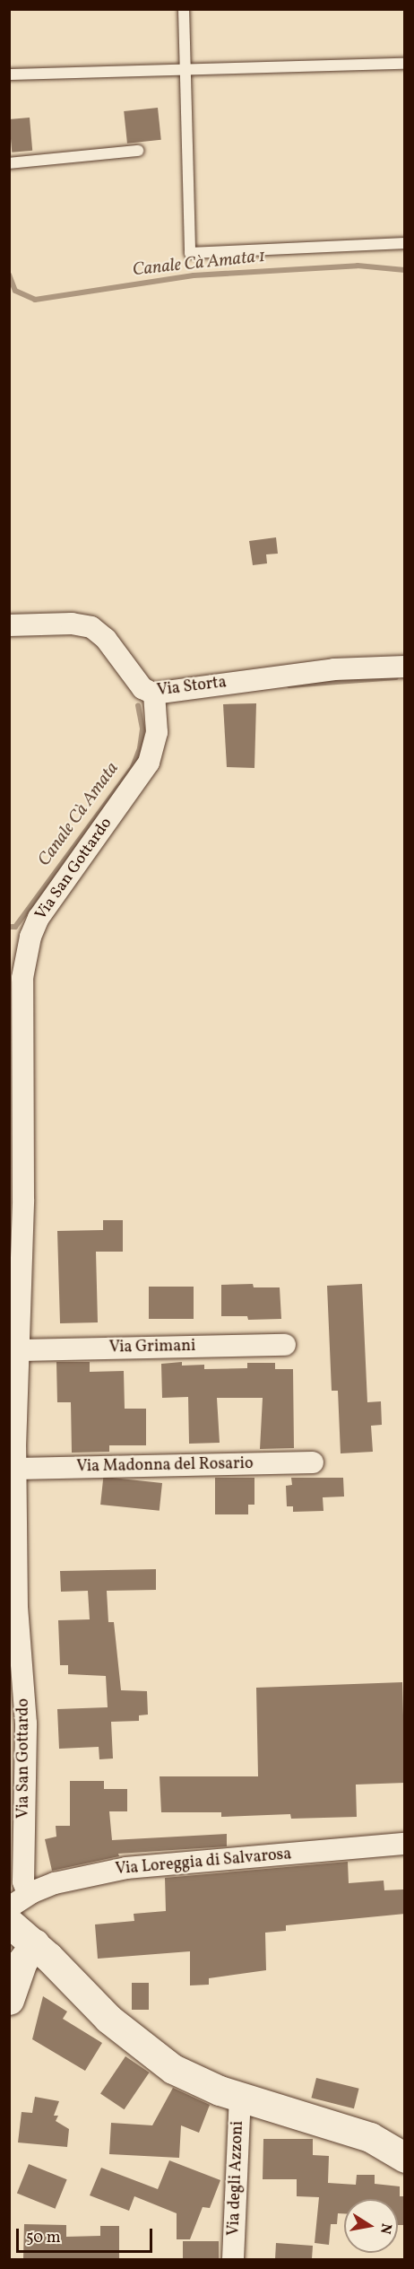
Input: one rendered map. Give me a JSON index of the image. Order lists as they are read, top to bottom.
{
  "streets": {
    "street": [
      "Via Storta",
      "Via San Gottardo",
      "Via Grimani",
      "Via Madonna del Rosario",
      "Via Loreggia di Salvarosa",
      "Via degli Azzoni"
    ]
  },
  "crossings": [
    ["Via Storta", "Via San Gottardo"],
    ["Via San Gottardo", "Via Grimani"],
    ["Via San Gottardo", "Via Madonna del Rosario"],
    ["Via San Gottardo", "Via Loreggia di Salvarosa"]
  ],
  "water": ["Canale Cà Amata 1", "Canale Cà Amata"],
  "scale_bar": "50 m",
  "north": "right"
}
